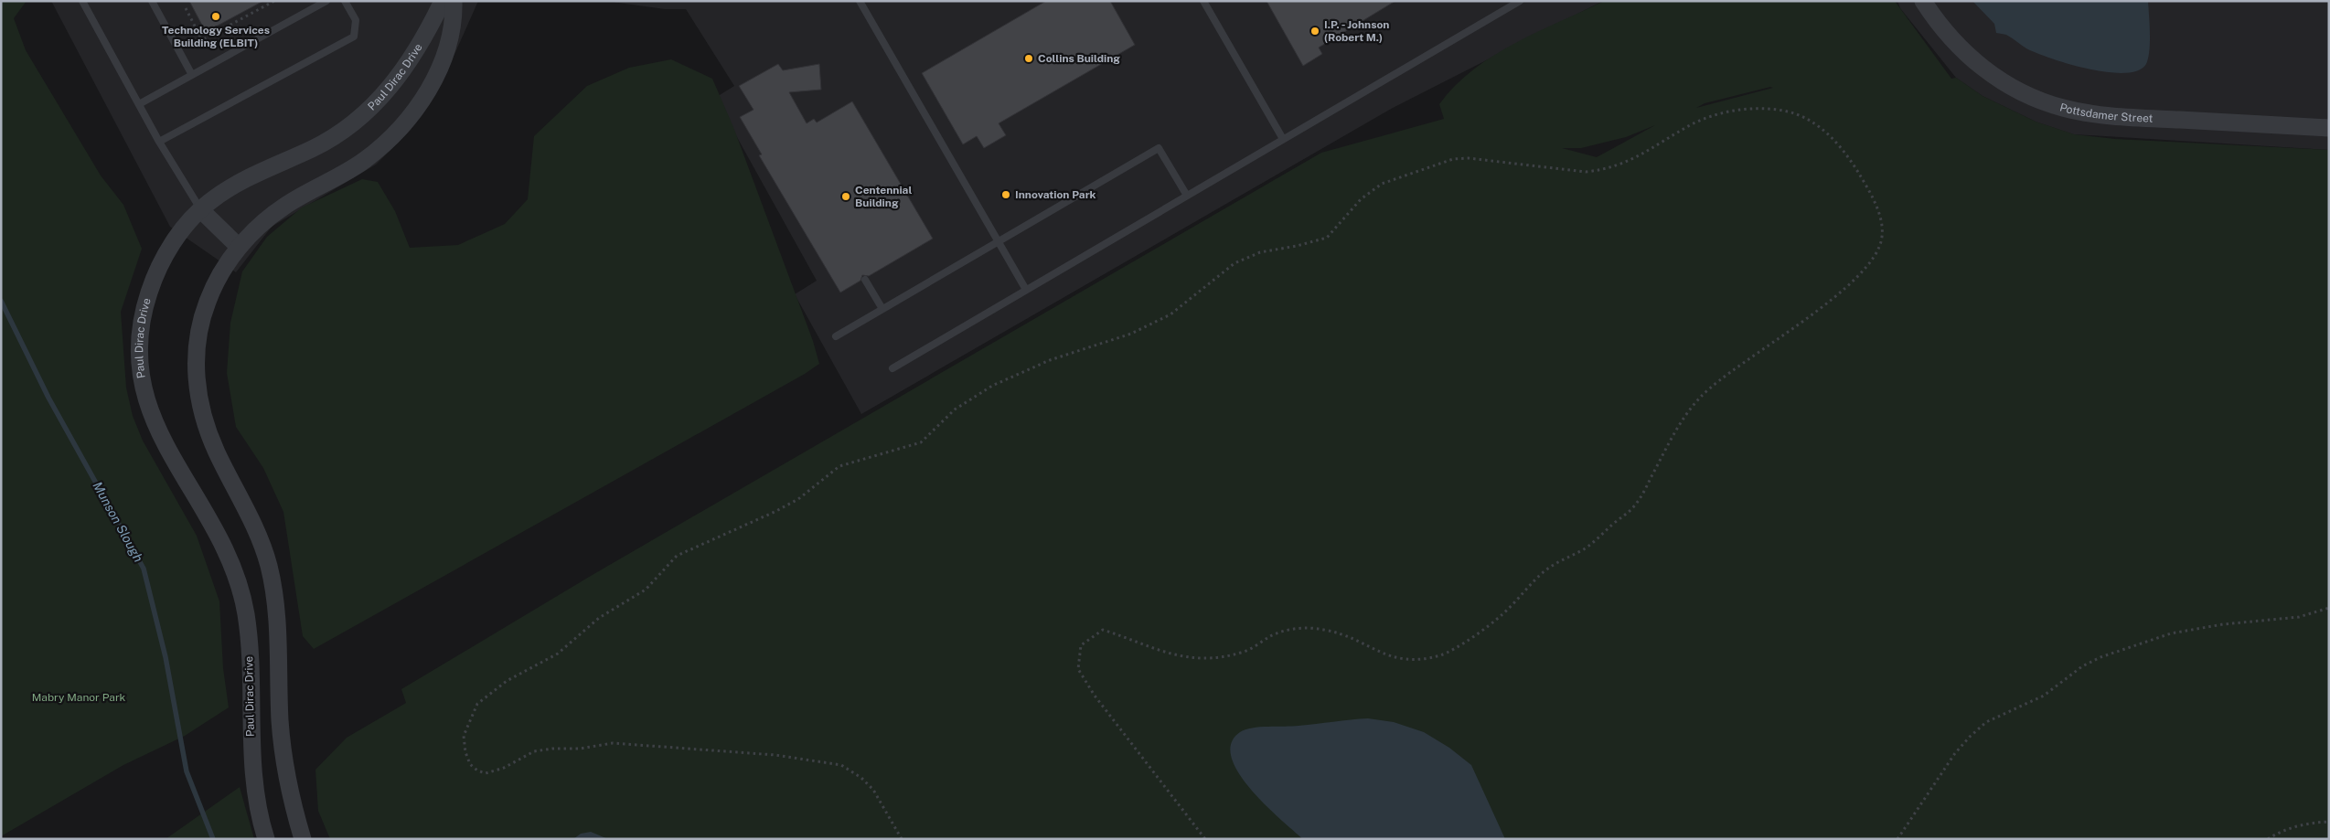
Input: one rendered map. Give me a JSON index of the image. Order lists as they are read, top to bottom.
{
  "streets": {
    "street": ["Paul Dirac Drive", "Pottsdamer Street"]
  },
  "water": ["Munson Slough"],
  "parks": ["Mabry Manor Park"],
  "places": [
    "Technology Services Building (ELBIT)",
    "I.P. - Johnson (Robert M.)",
    "Collins Building",
    "Innovation Park",
    "Centennial Building"
  ]
}
